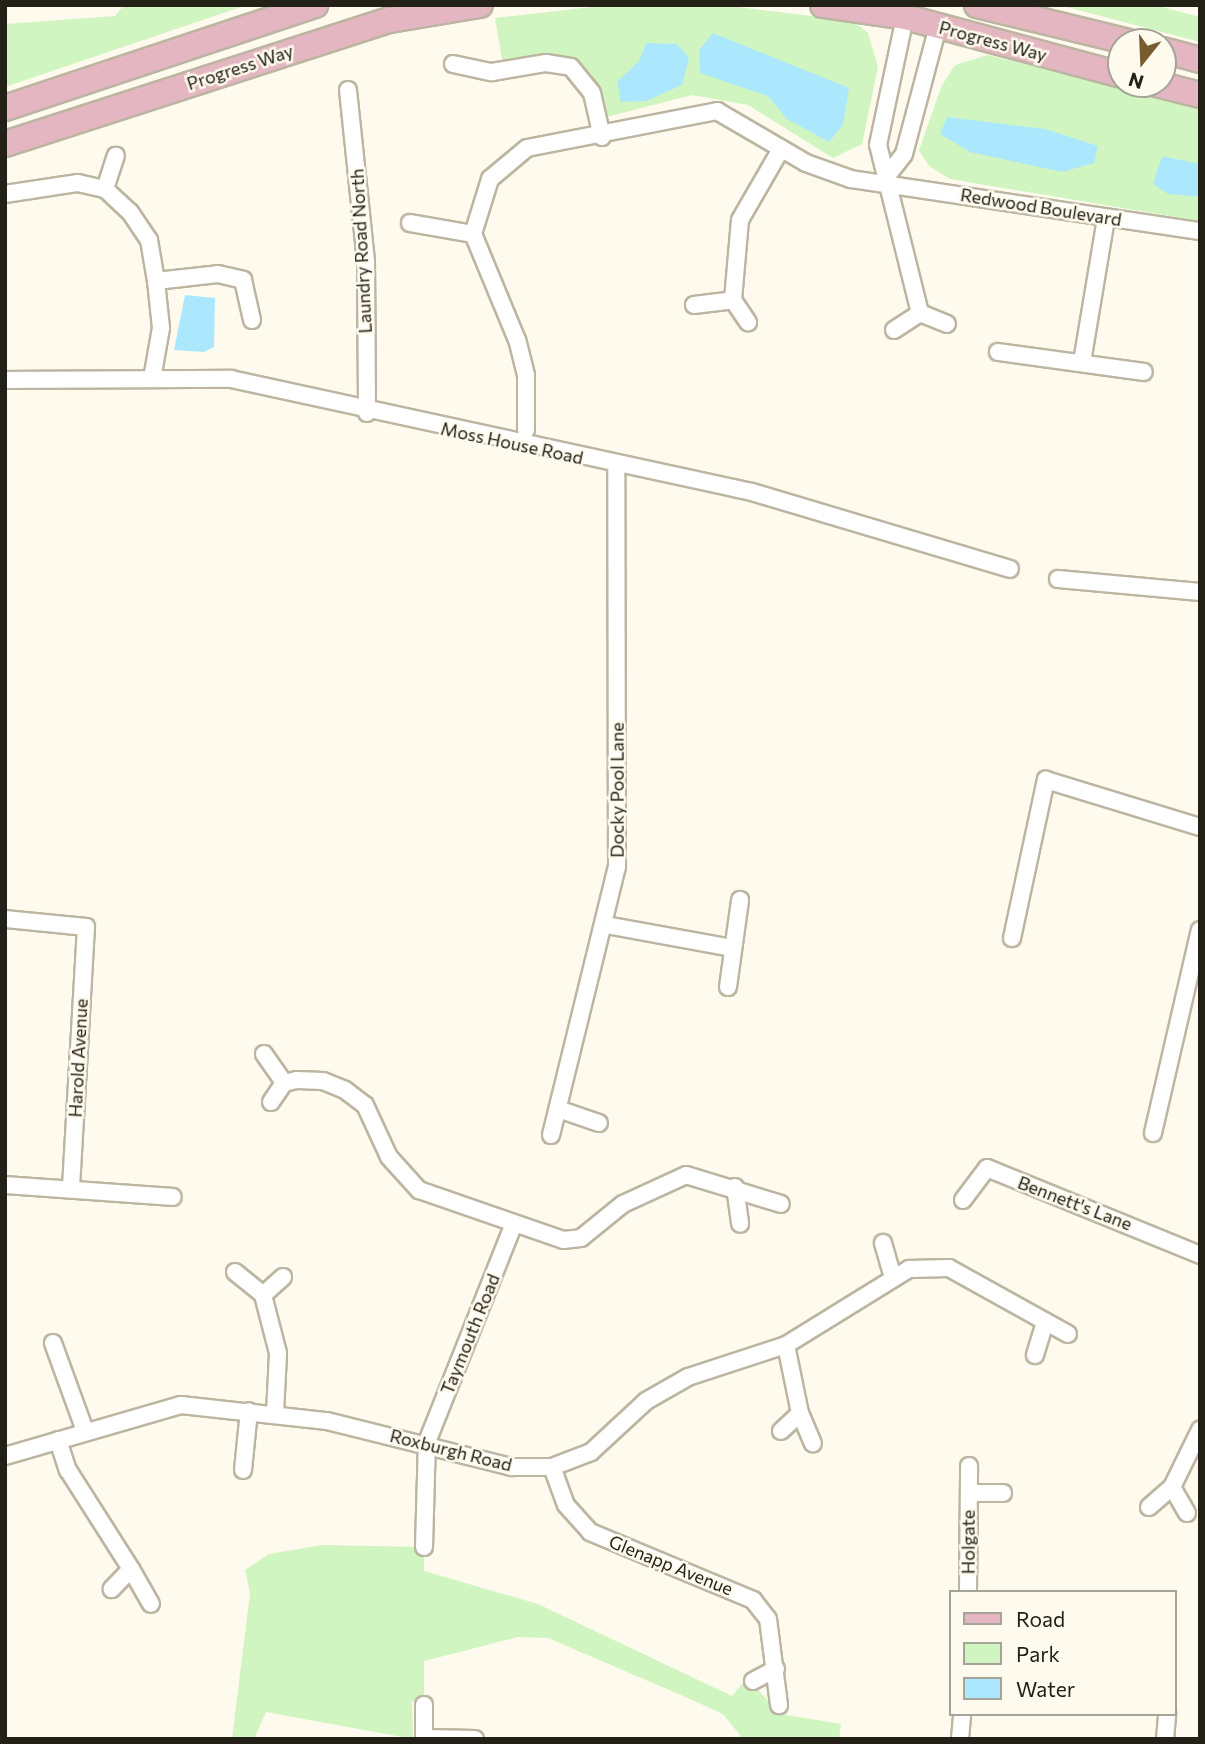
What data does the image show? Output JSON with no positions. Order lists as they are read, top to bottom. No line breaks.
{"streets":{"main road":["Progress Way"],"street":["Redwood Boulevard","Laundry Road North","Moss House Road","Docky Pool Lane","Harold Avenue","Bennett's Lane","Taymouth Road","Roxburgh Road","Holgate","Glenapp Avenue"]},"crossings":[["Laundry Road North","Moss House Road"],["Moss House Road","Docky Pool Lane"],["Taymouth Road","Roxburgh Road"],["Roxburgh Road","Glenapp Avenue"]],"legend":["Road","Park","Water"],"north":"bottom"}
